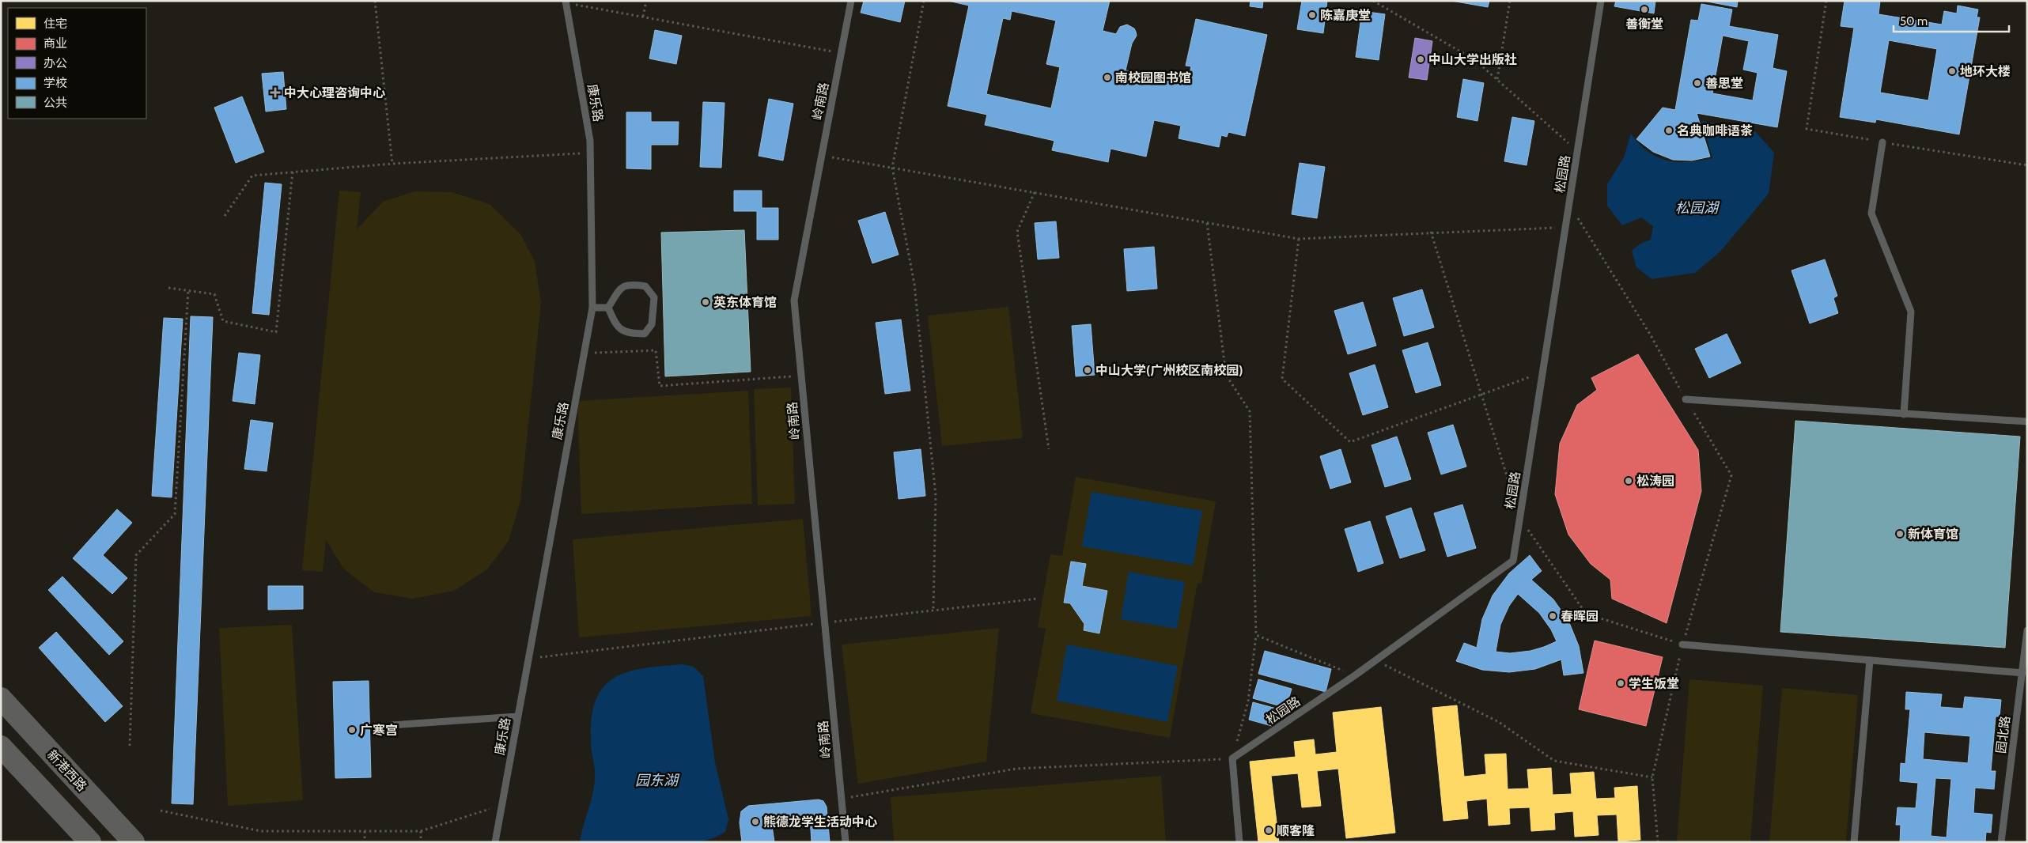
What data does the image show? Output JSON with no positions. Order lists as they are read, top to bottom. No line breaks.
{"streets":{"main road":["新港西路"],"lane":["岭南路","康乐路","松园路","园北路"]},"water":["松园湖","园东湖"],"places":{"other":["善衡堂","陈嘉庚堂","中山大学出版社","地环大楼","南校园图书馆","善思堂","名典咖啡语茶","英东体育馆","中山大学(广州校区南校园)","松涛园","新体育馆","春晖园","学生饭堂","广寒宫","熊德龙学生活动中心","顺客隆"],"health":["中大心理咨询中心"]},"legend":["住宅","商业","办公","学校","公共"],"scale_bar":"50 m"}
